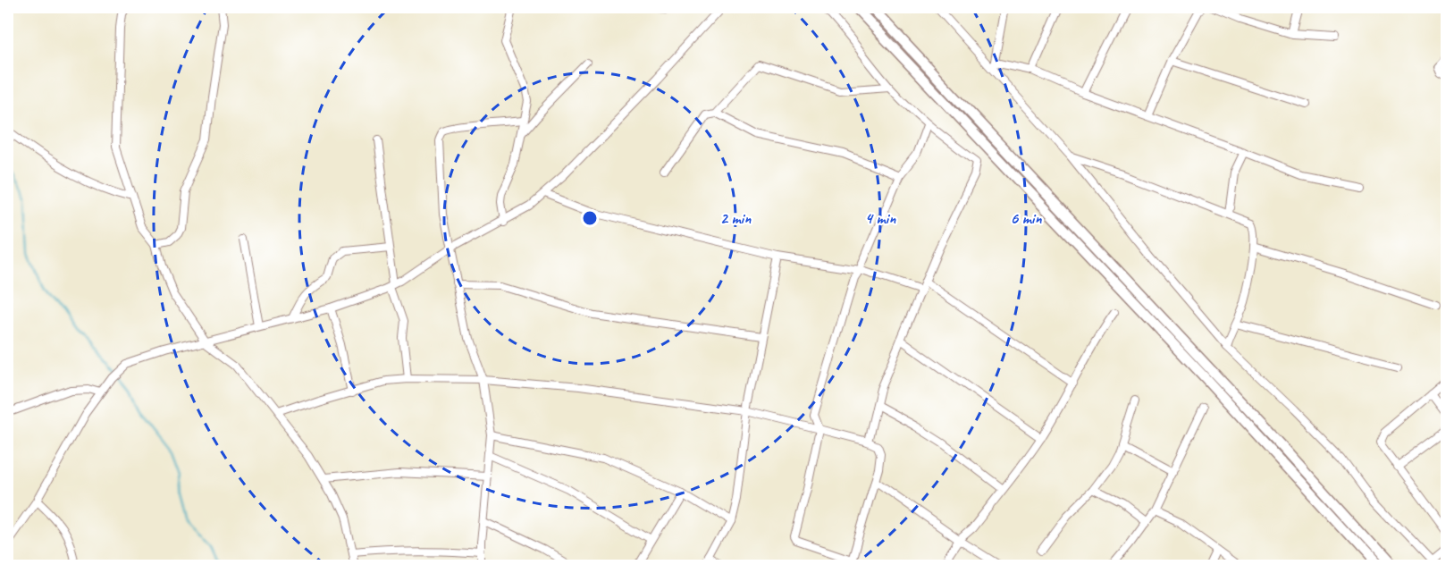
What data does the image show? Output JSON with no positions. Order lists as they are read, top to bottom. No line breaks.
{"rings":["2 min","4 min","6 min"]}
